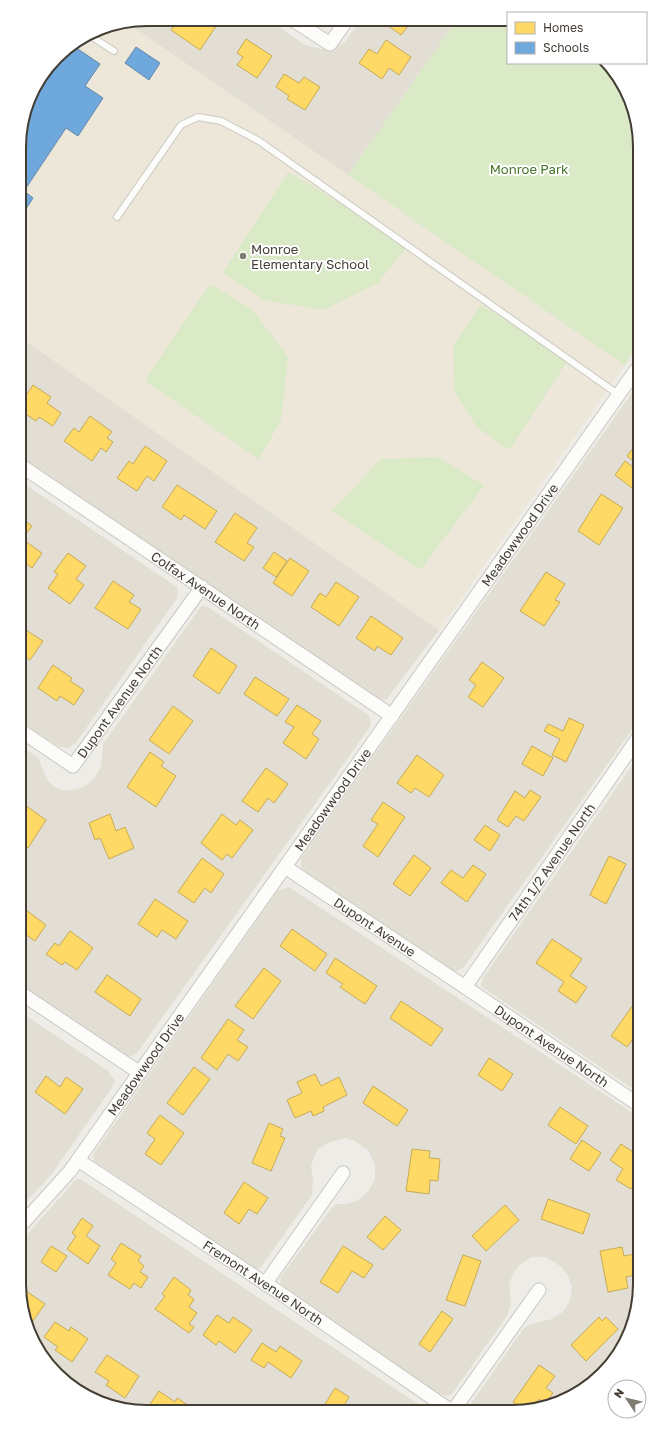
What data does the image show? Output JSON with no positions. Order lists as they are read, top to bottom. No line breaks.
{"streets":{"street":["Meadowwood Drive","Colfax Avenue North","Dupont Avenue North","74th 1/2 Avenue North","Dupont Avenue","Fremont Avenue North"]},"crossings":[["Meadowwood Drive","Colfax Avenue North"],["Meadowwood Drive","Dupont Avenue"],["Meadowwood Drive","Fremont Avenue North"],["Colfax Avenue North","Dupont Avenue North"],["Dupont Avenue North","74th 1/2 Avenue North"],["Dupont Avenue North","Dupont Avenue"],["74th 1/2 Avenue North","Dupont Avenue"]],"parks":["Monroe Park"],"places":["Monroe Elementary School"],"legend":["Homes","Schools"],"north":"top left"}
